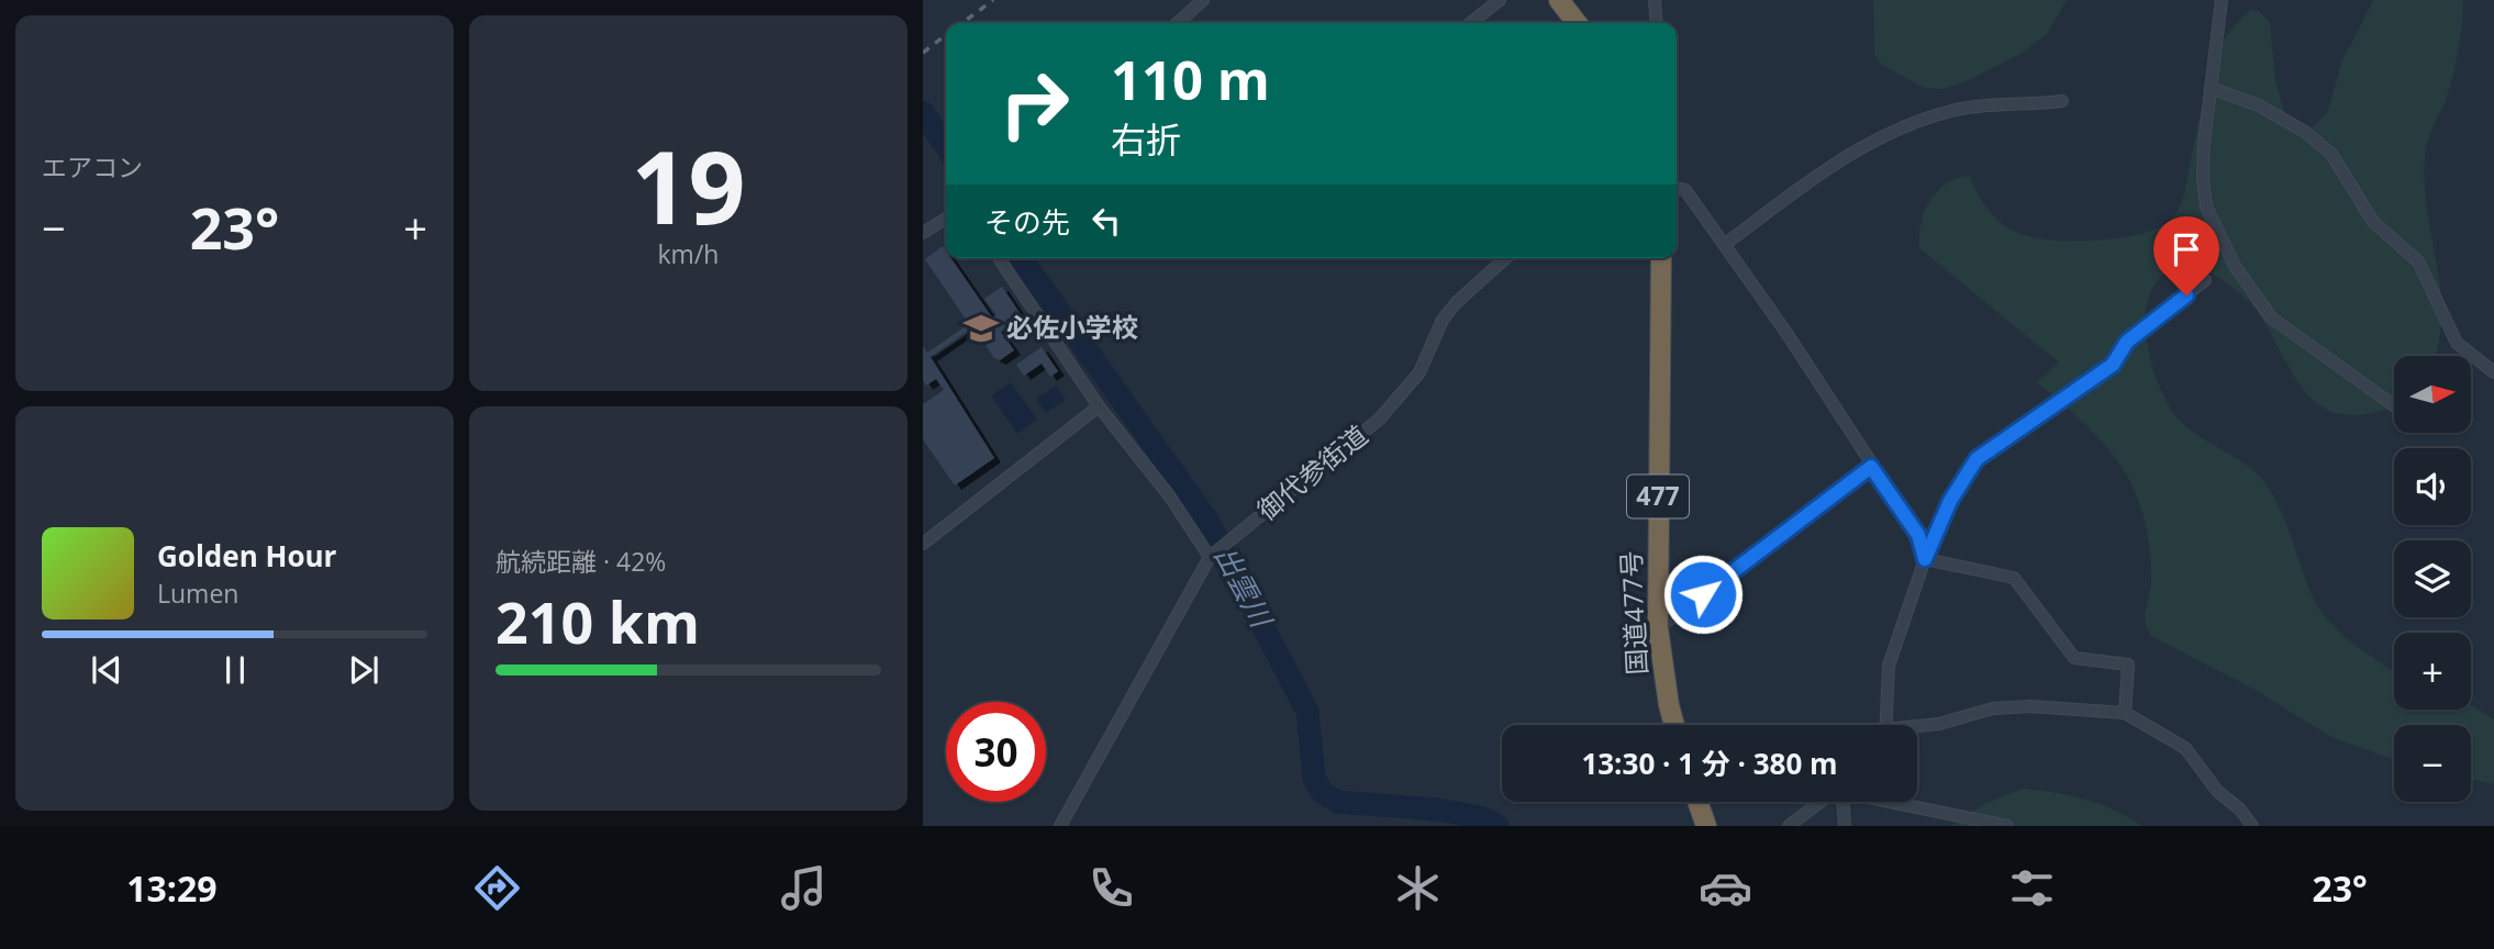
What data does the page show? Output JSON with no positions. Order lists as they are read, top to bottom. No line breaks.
{"streets":{"highway":["477","国道477号"],"street":["御代参街道"]},"water":["出雲川"],"places":{"school or university":["必佐小学校"]},"north":"right","page":{"tile":["エアコン",["19","km/h"],["航続距離 · 42%","210 km"]],"turn":["110 m","右折"],"then":"その先","heat":["−","23°","+"],"map_buttons":["+","−"],"song":["Golden Hour","Lumen"],"limit":"30","trip":"13:30 · 1 分 · 380 m","tabs":["13:29","23°"]}}
